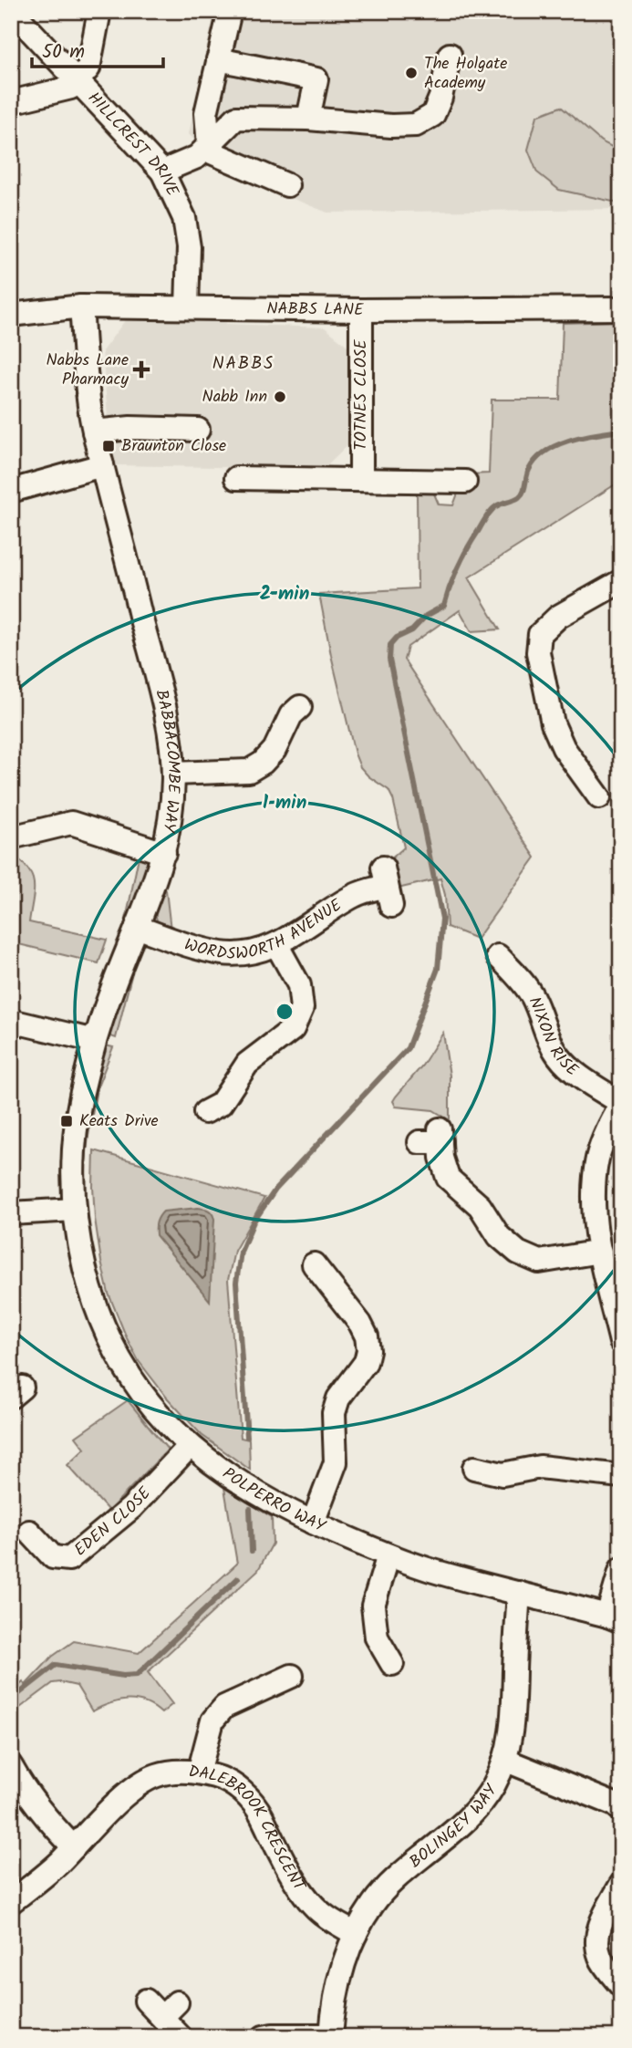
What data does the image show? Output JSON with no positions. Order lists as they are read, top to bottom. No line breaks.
{"streets":{"street":["HILLCREST DRIVE","NABBS LANE","TOTNES CLOSE","BABBACOMBE WAY","WORDSWORTH AVENUE","NIXON RISE","POLPERRO WAY","EDEN CLOSE","BOLINGEY WAY","DALEBROOK CRESCENT"]},"crossings":[["HILLCREST DRIVE","NABBS LANE"],["NABBS LANE","TOTNES CLOSE"],["NABBS LANE","BABBACOMBE WAY"],["BABBACOMBE WAY","WORDSWORTH AVENUE"],["BABBACOMBE WAY","POLPERRO WAY"],["POLPERRO WAY","EDEN CLOSE"],["POLPERRO WAY","BOLINGEY WAY"],["BOLINGEY WAY","DALEBROOK CRESCENT"]],"districts":["NABBS"],"places":{"other":["The Holgate Academy","Nabb Inn"],"health":["Nabbs Lane Pharmacy"],"transit":["Braunton Close","Keats Drive"]},"scale_bar":"50 m","rings":["2 min","1 min"]}
